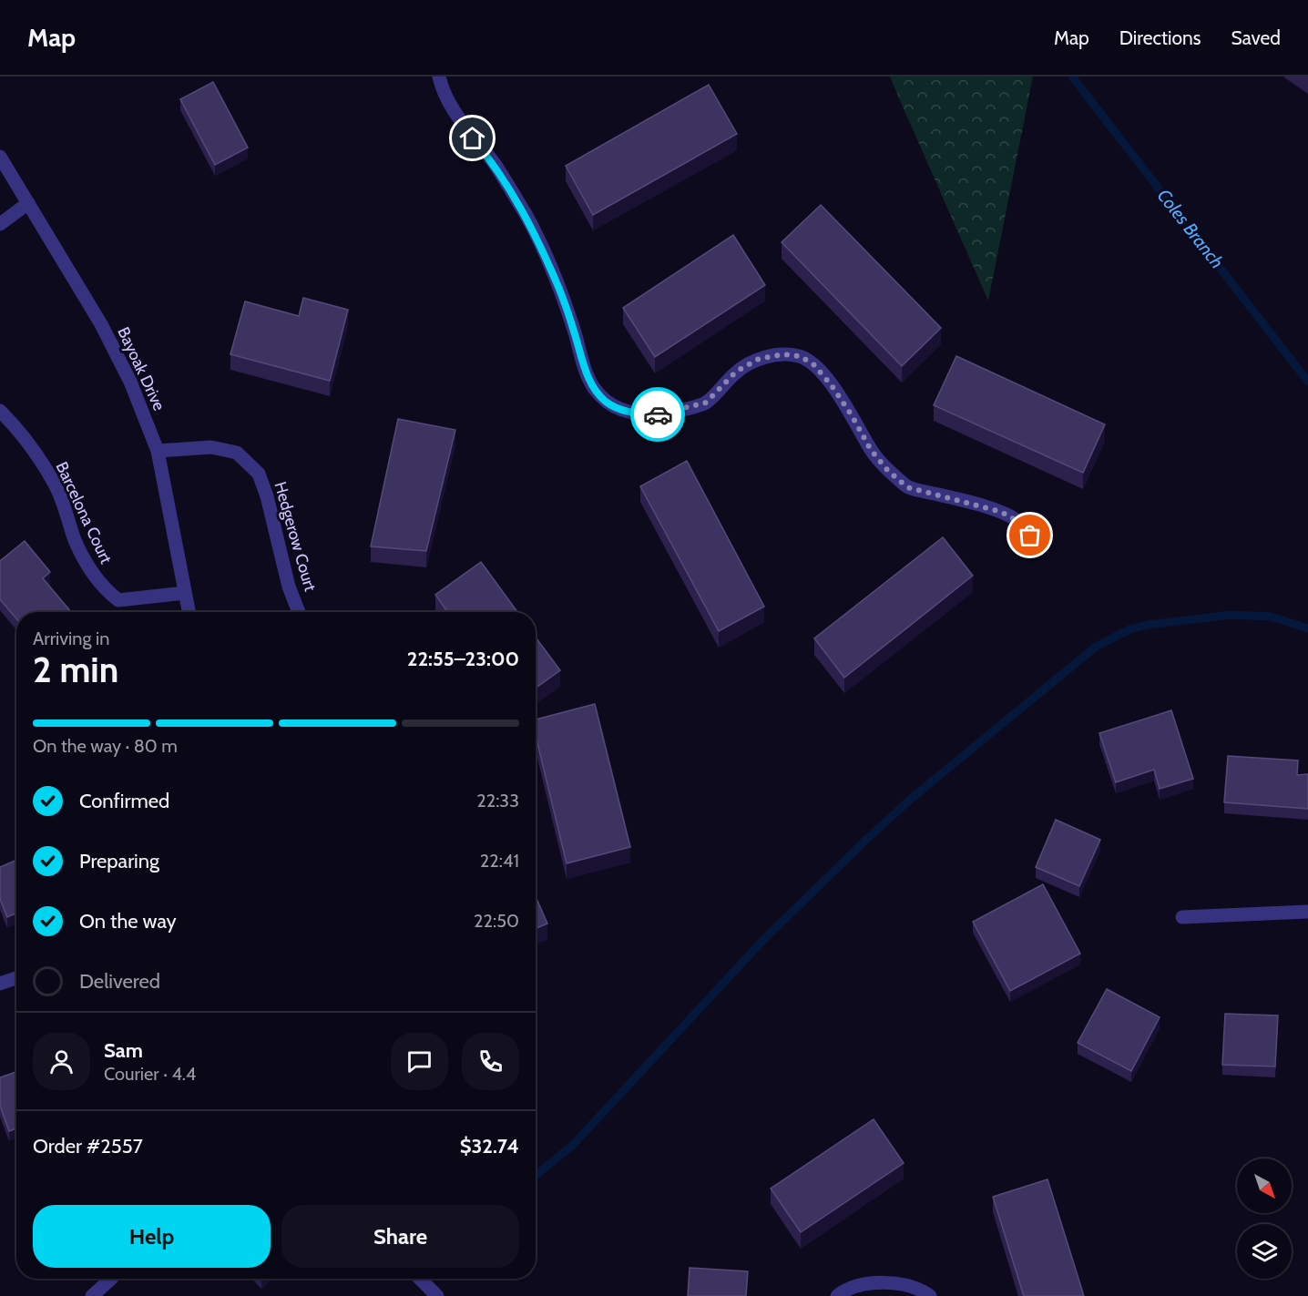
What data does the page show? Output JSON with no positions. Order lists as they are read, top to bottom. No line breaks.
{"streets":{"street":["Bayoak Drive","Barcelona Court","Hedgerow Court"]},"crossings":[["Bayoak Drive","Barcelona Court"],["Bayoak Drive","Hedgerow Court"]],"water":["Coles Branch"],"north":"bottom right","page":{"header":"Map","nav":["Map","Directions","Saved"],"heading":["2 min","Arriving in","22:55–23:00"],"panel":["Sam","Courier · 4.4","Order #2557","$32.74"],"bar":"On the way · 80 m","list":[["Confirmed","22:33"],["Preparing","22:41"],["On the way","22:50"],"Delivered"],"buttons":["Help","Share"]}}
